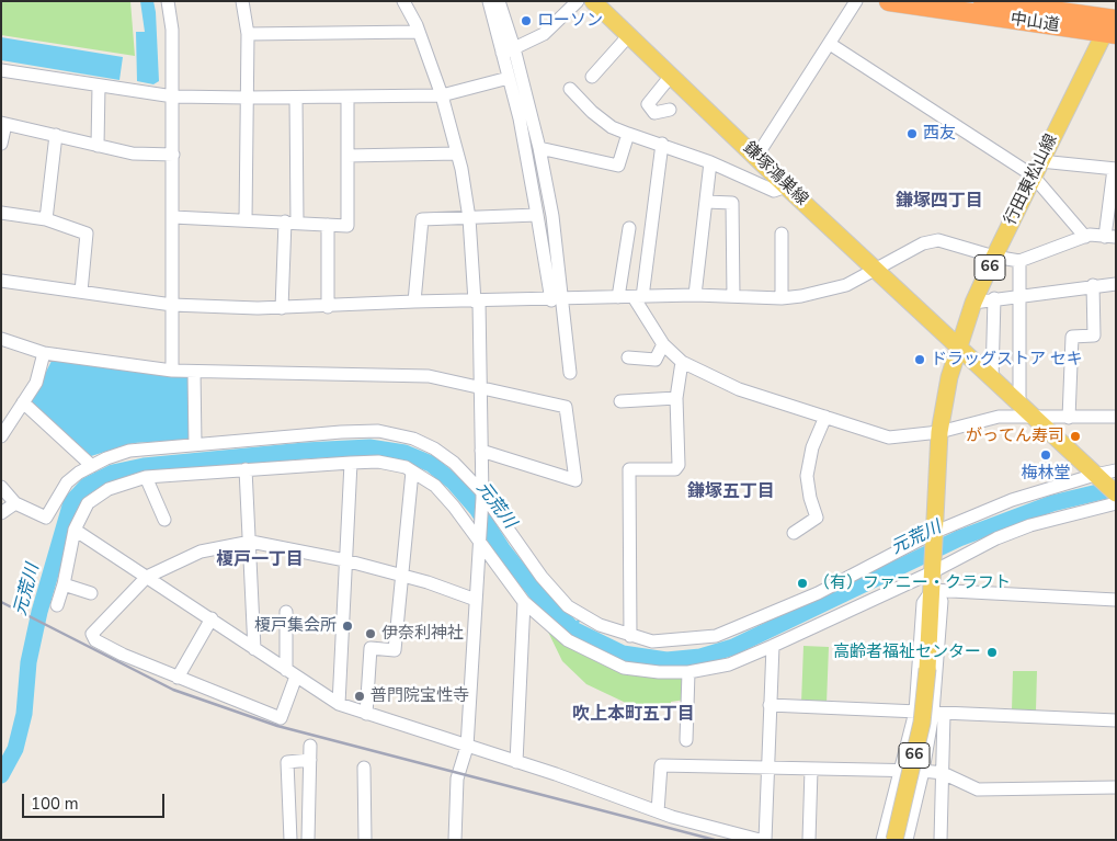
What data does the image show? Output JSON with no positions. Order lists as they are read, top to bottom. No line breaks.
{"streets":{"highway":["中山道"],"main road":["鎌塚鴻巣線","行田東松山線","66"]},"crossings":[["中山道","行田東松山線"],["鎌塚鴻巣線","行田東松山線"],["行田東松山線","66"]],"districts":["鎌塚四丁目","鎌塚五丁目","榎戸一丁目","吹上本町五丁目"],"water":["元荒川"],"places":["ローソン","西友","ドラッグストア セキ","がってん寿司","梅林堂","（有）ファニー・クラフト","榎戸集会所","伊奈利神社","高齢者福祉センター","普門院宝性寺"],"scale_bar":"100 m"}
